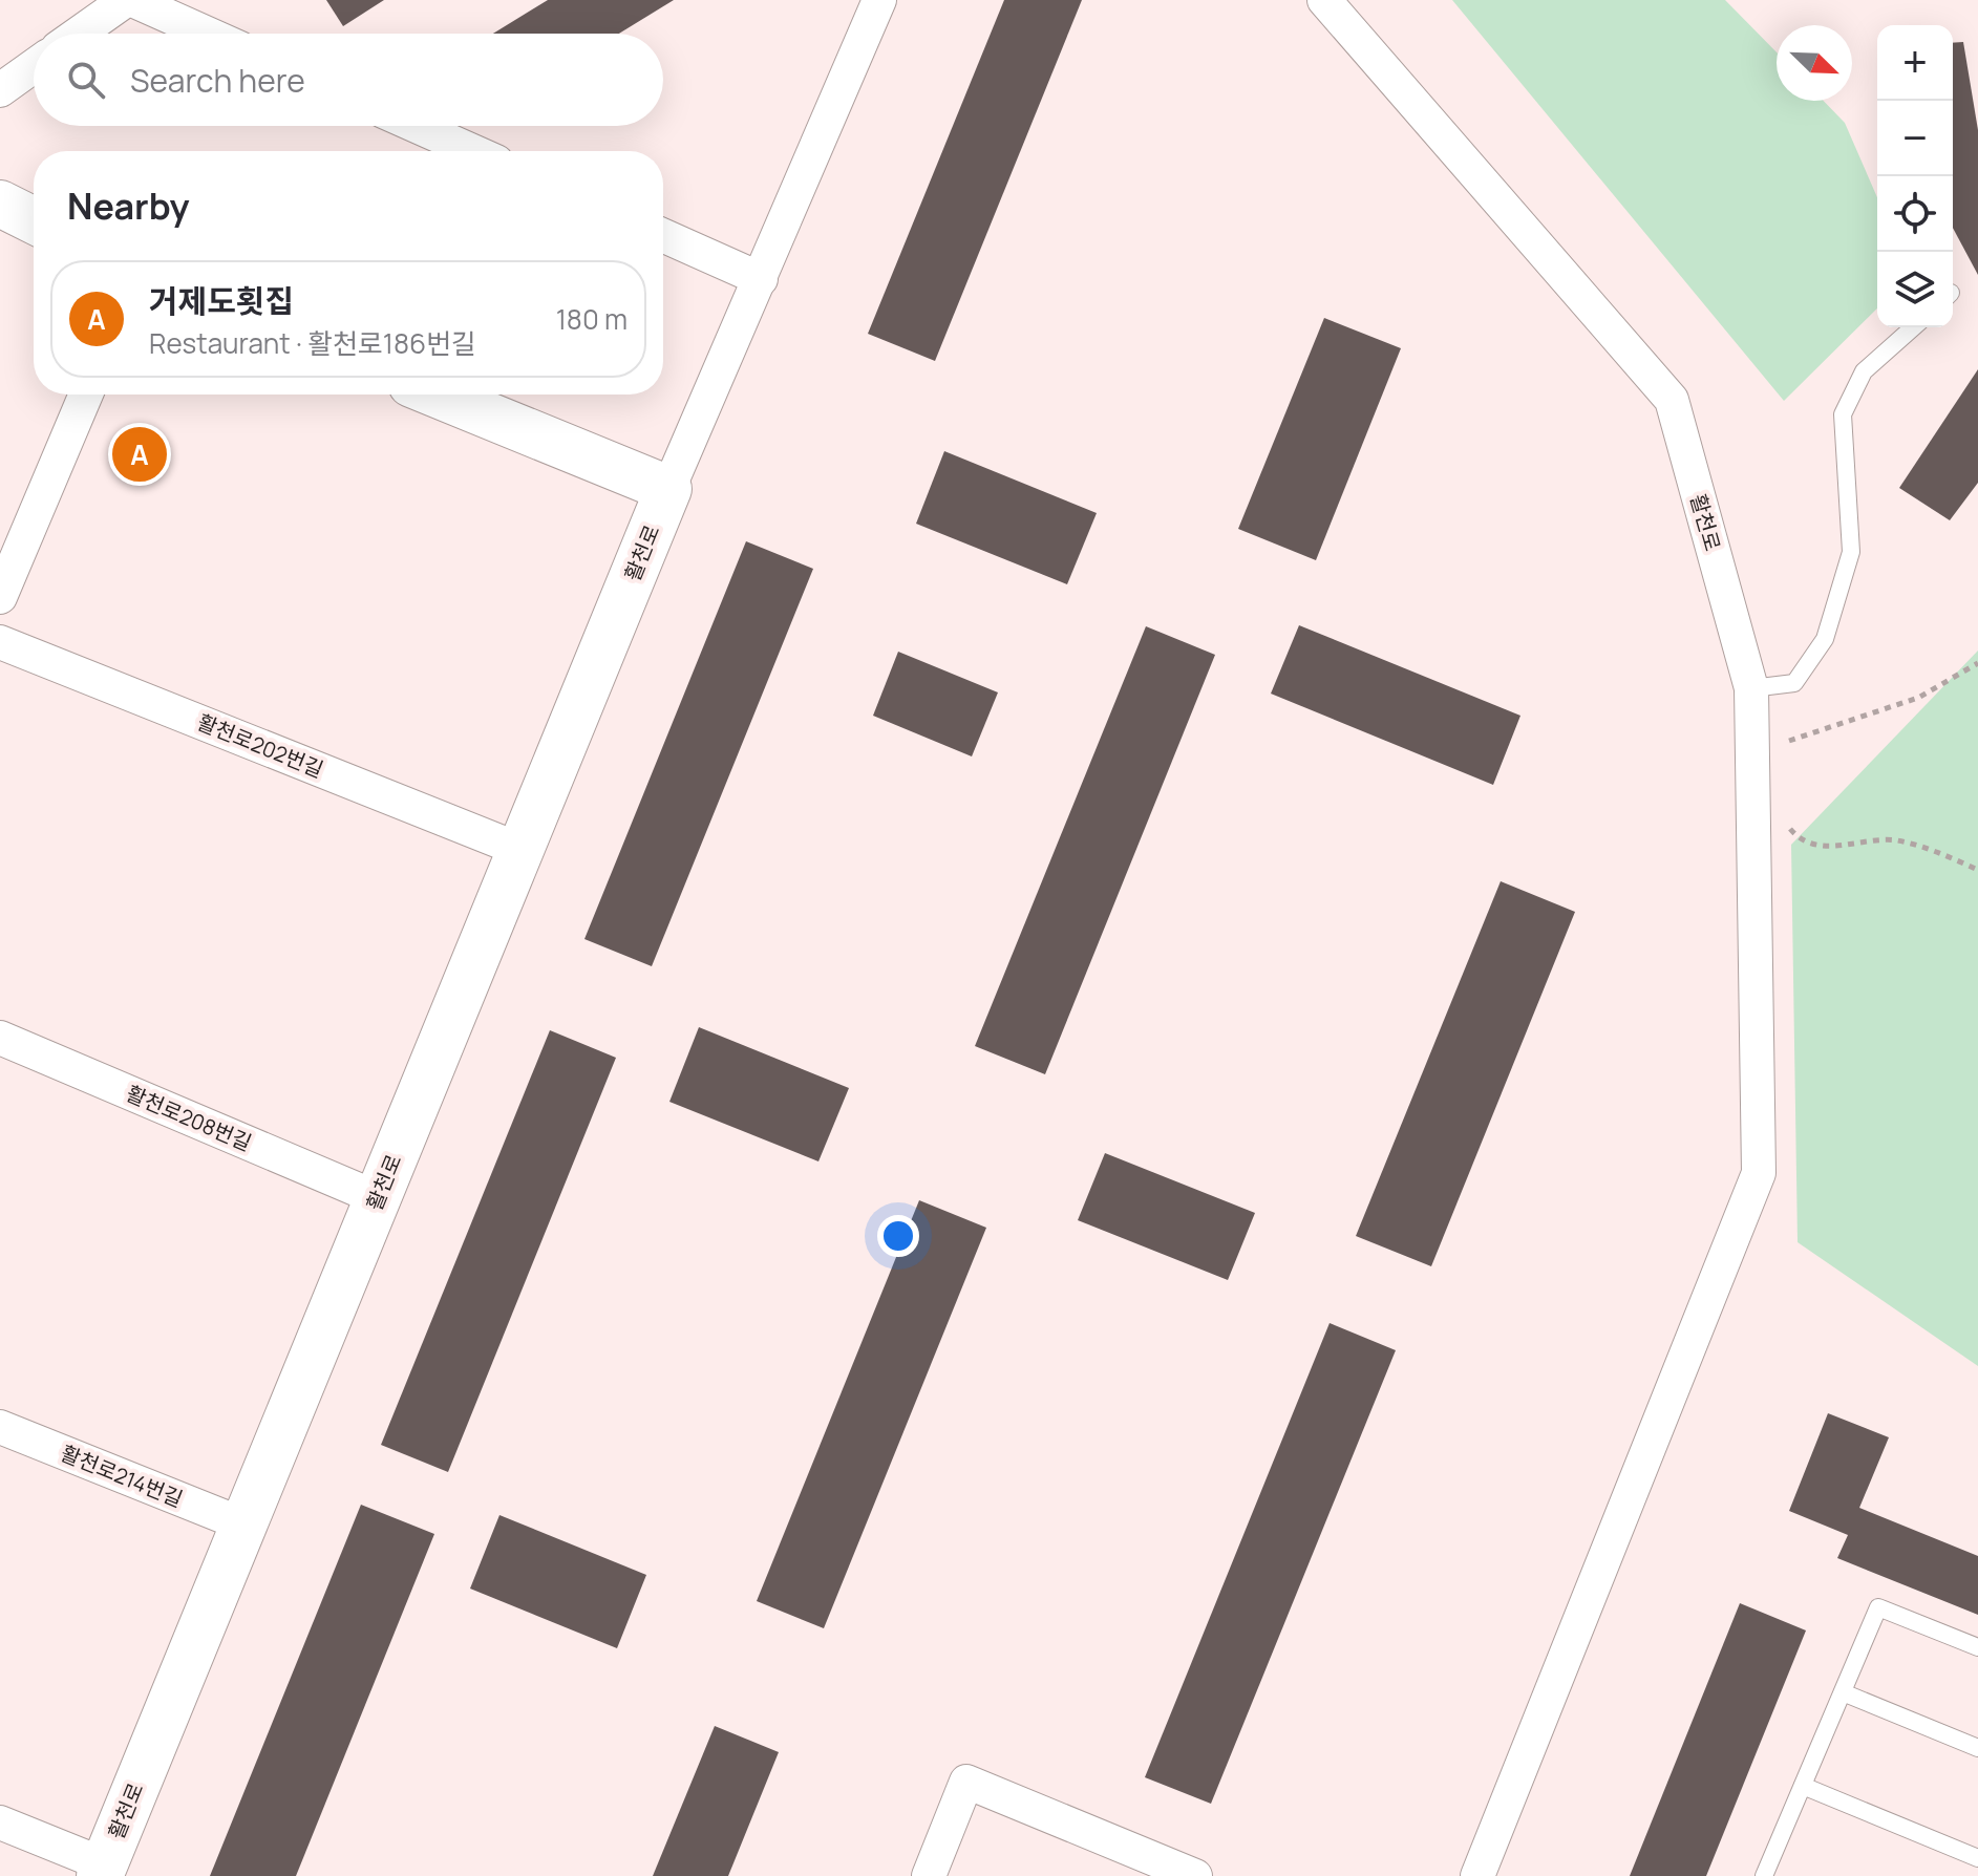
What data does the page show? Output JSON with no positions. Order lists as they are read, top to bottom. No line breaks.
{"streets":{"street":["활천로","활천로202번길","활천로208번길","활천로214번길"]},"crossings":[["활천로","활천로202번길"],["활천로","활천로208번길"],["활천로","활천로214번길"]],"north":"bottom right","page":{"map_buttons":["+","−"],"search":"Search here","heading":"Nearby","list":[{"mark":"A","name":"거제도횟집","note":"Restaurant · 활천로186번길","value":"180 m"}],"pins":"A"}}
